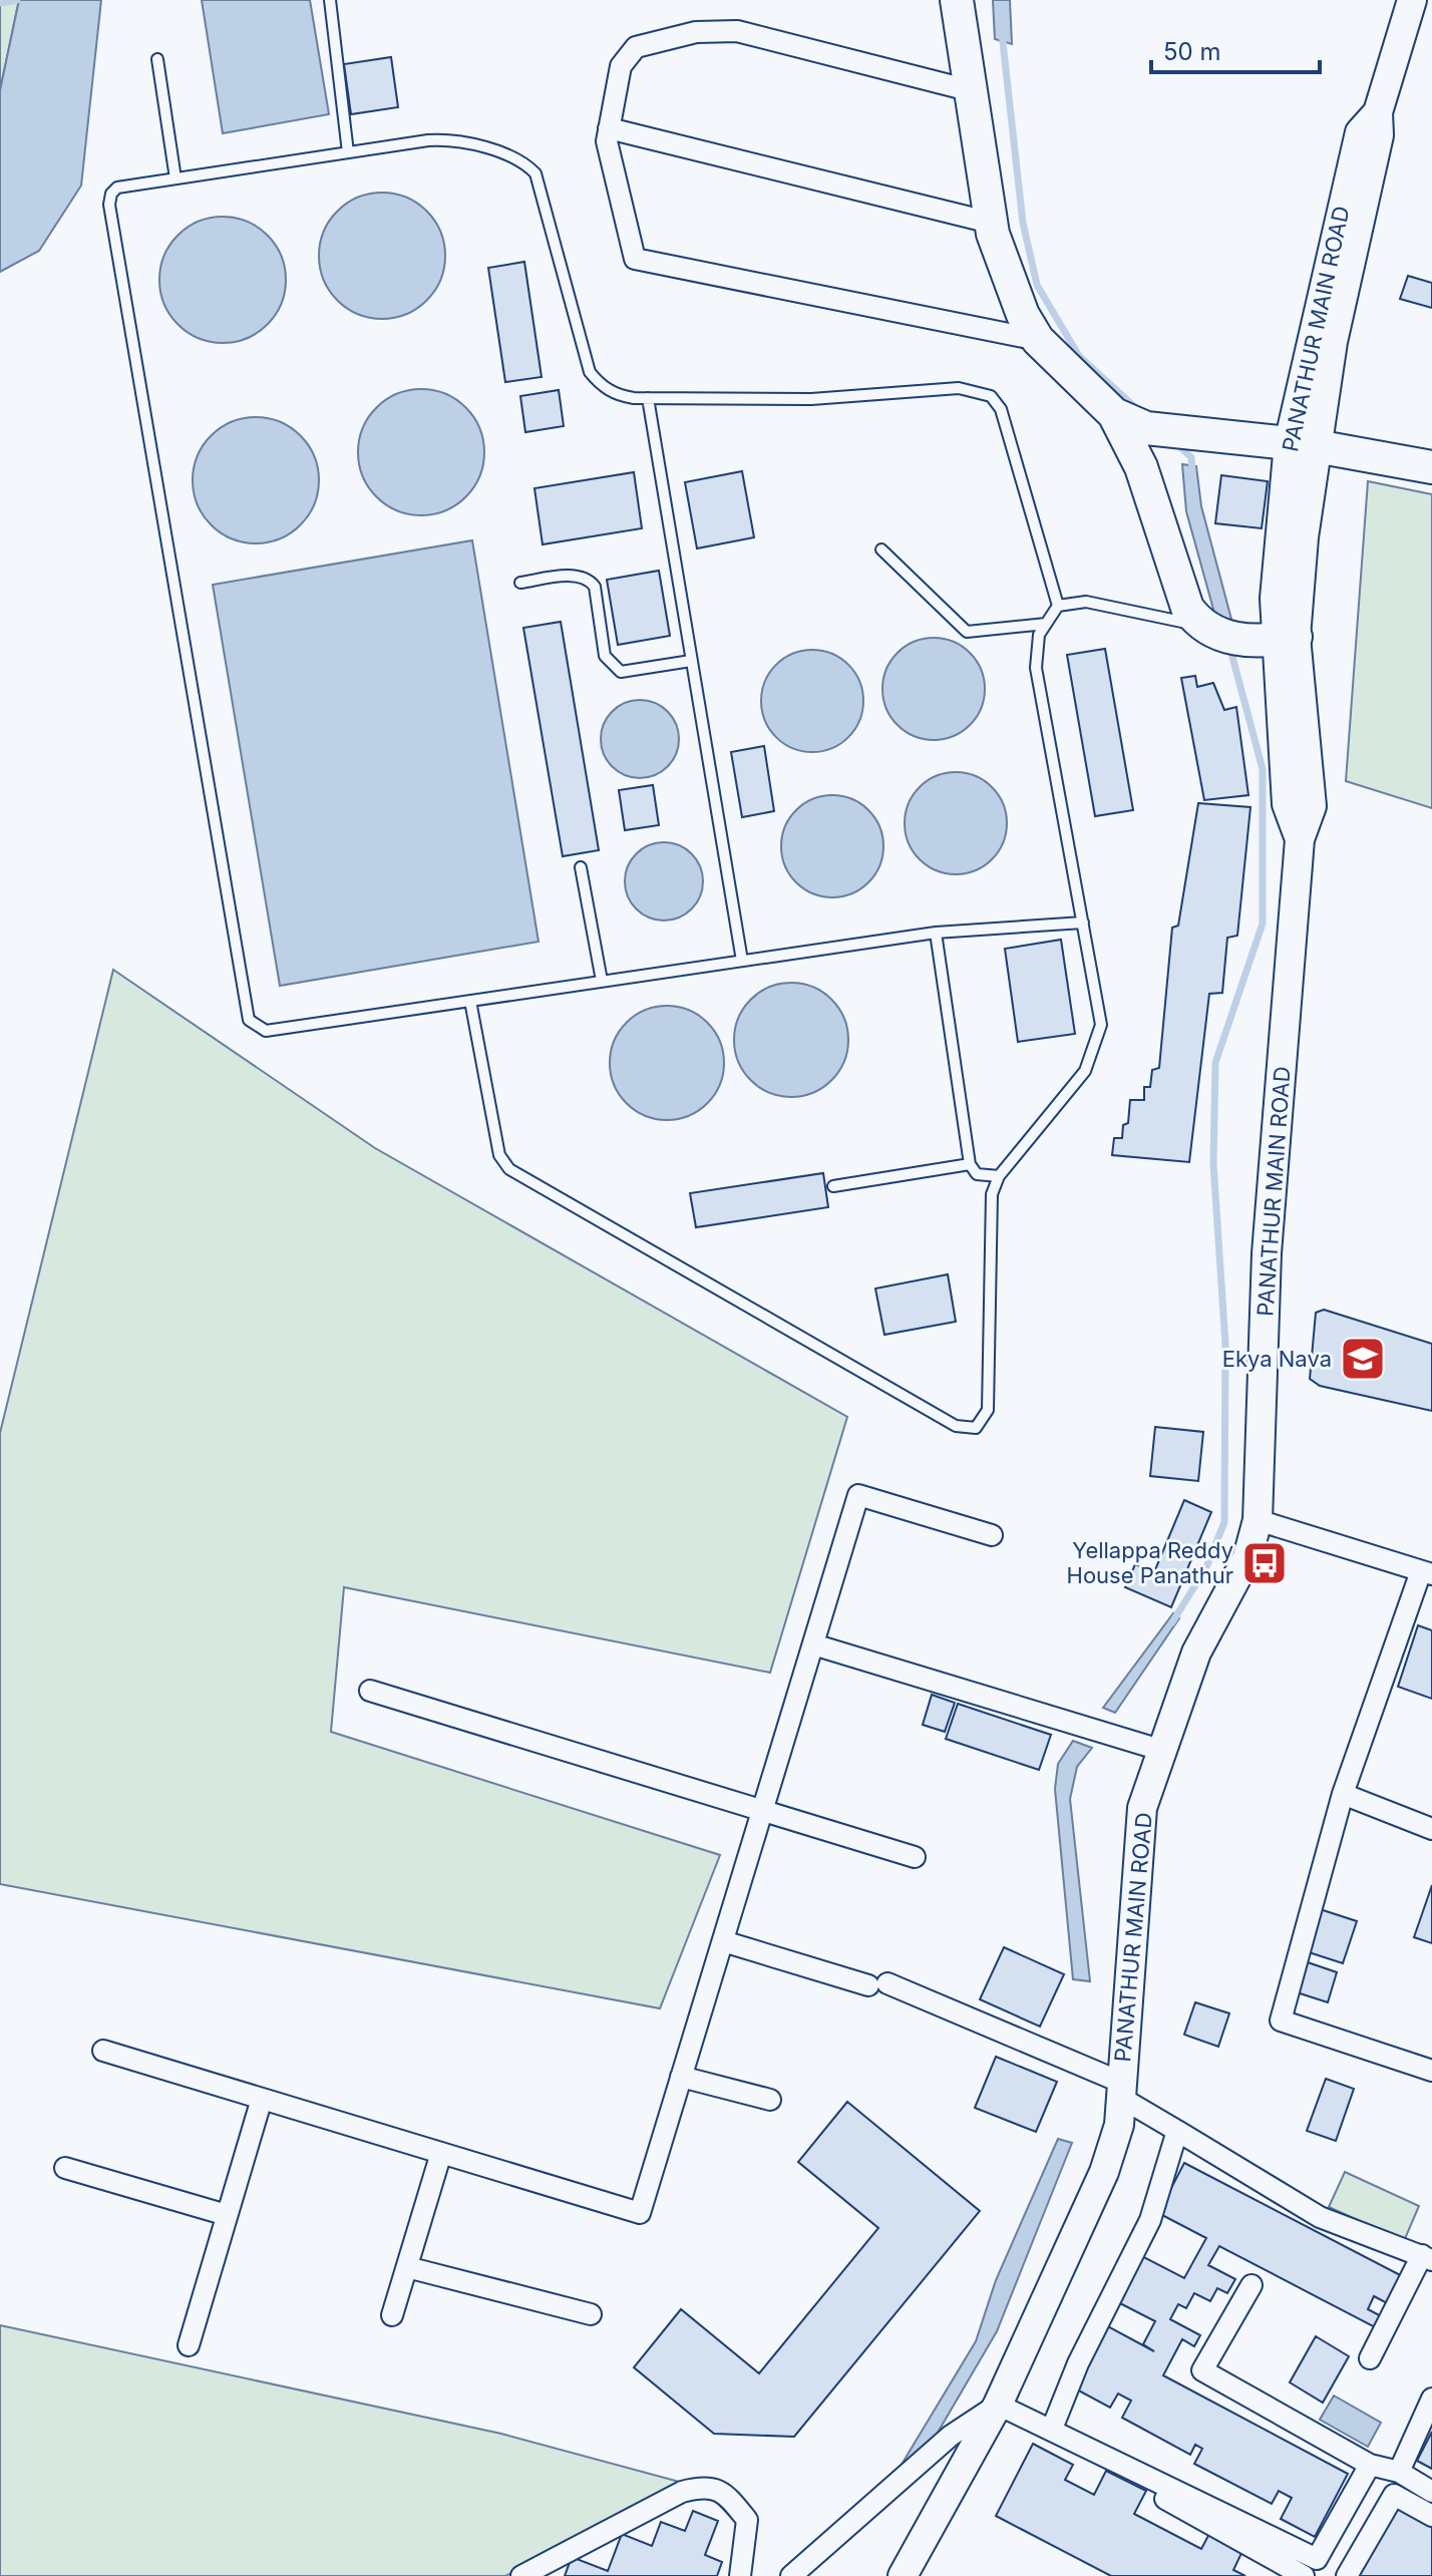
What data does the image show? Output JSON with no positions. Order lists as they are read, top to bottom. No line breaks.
{"streets":{"street":["PANATHUR MAIN ROAD"]},"places":{"school or university":["Ekya Nava"],"bus stop":["Yellappa Reddy House Panathur"]},"scale_bar":"50 m"}
